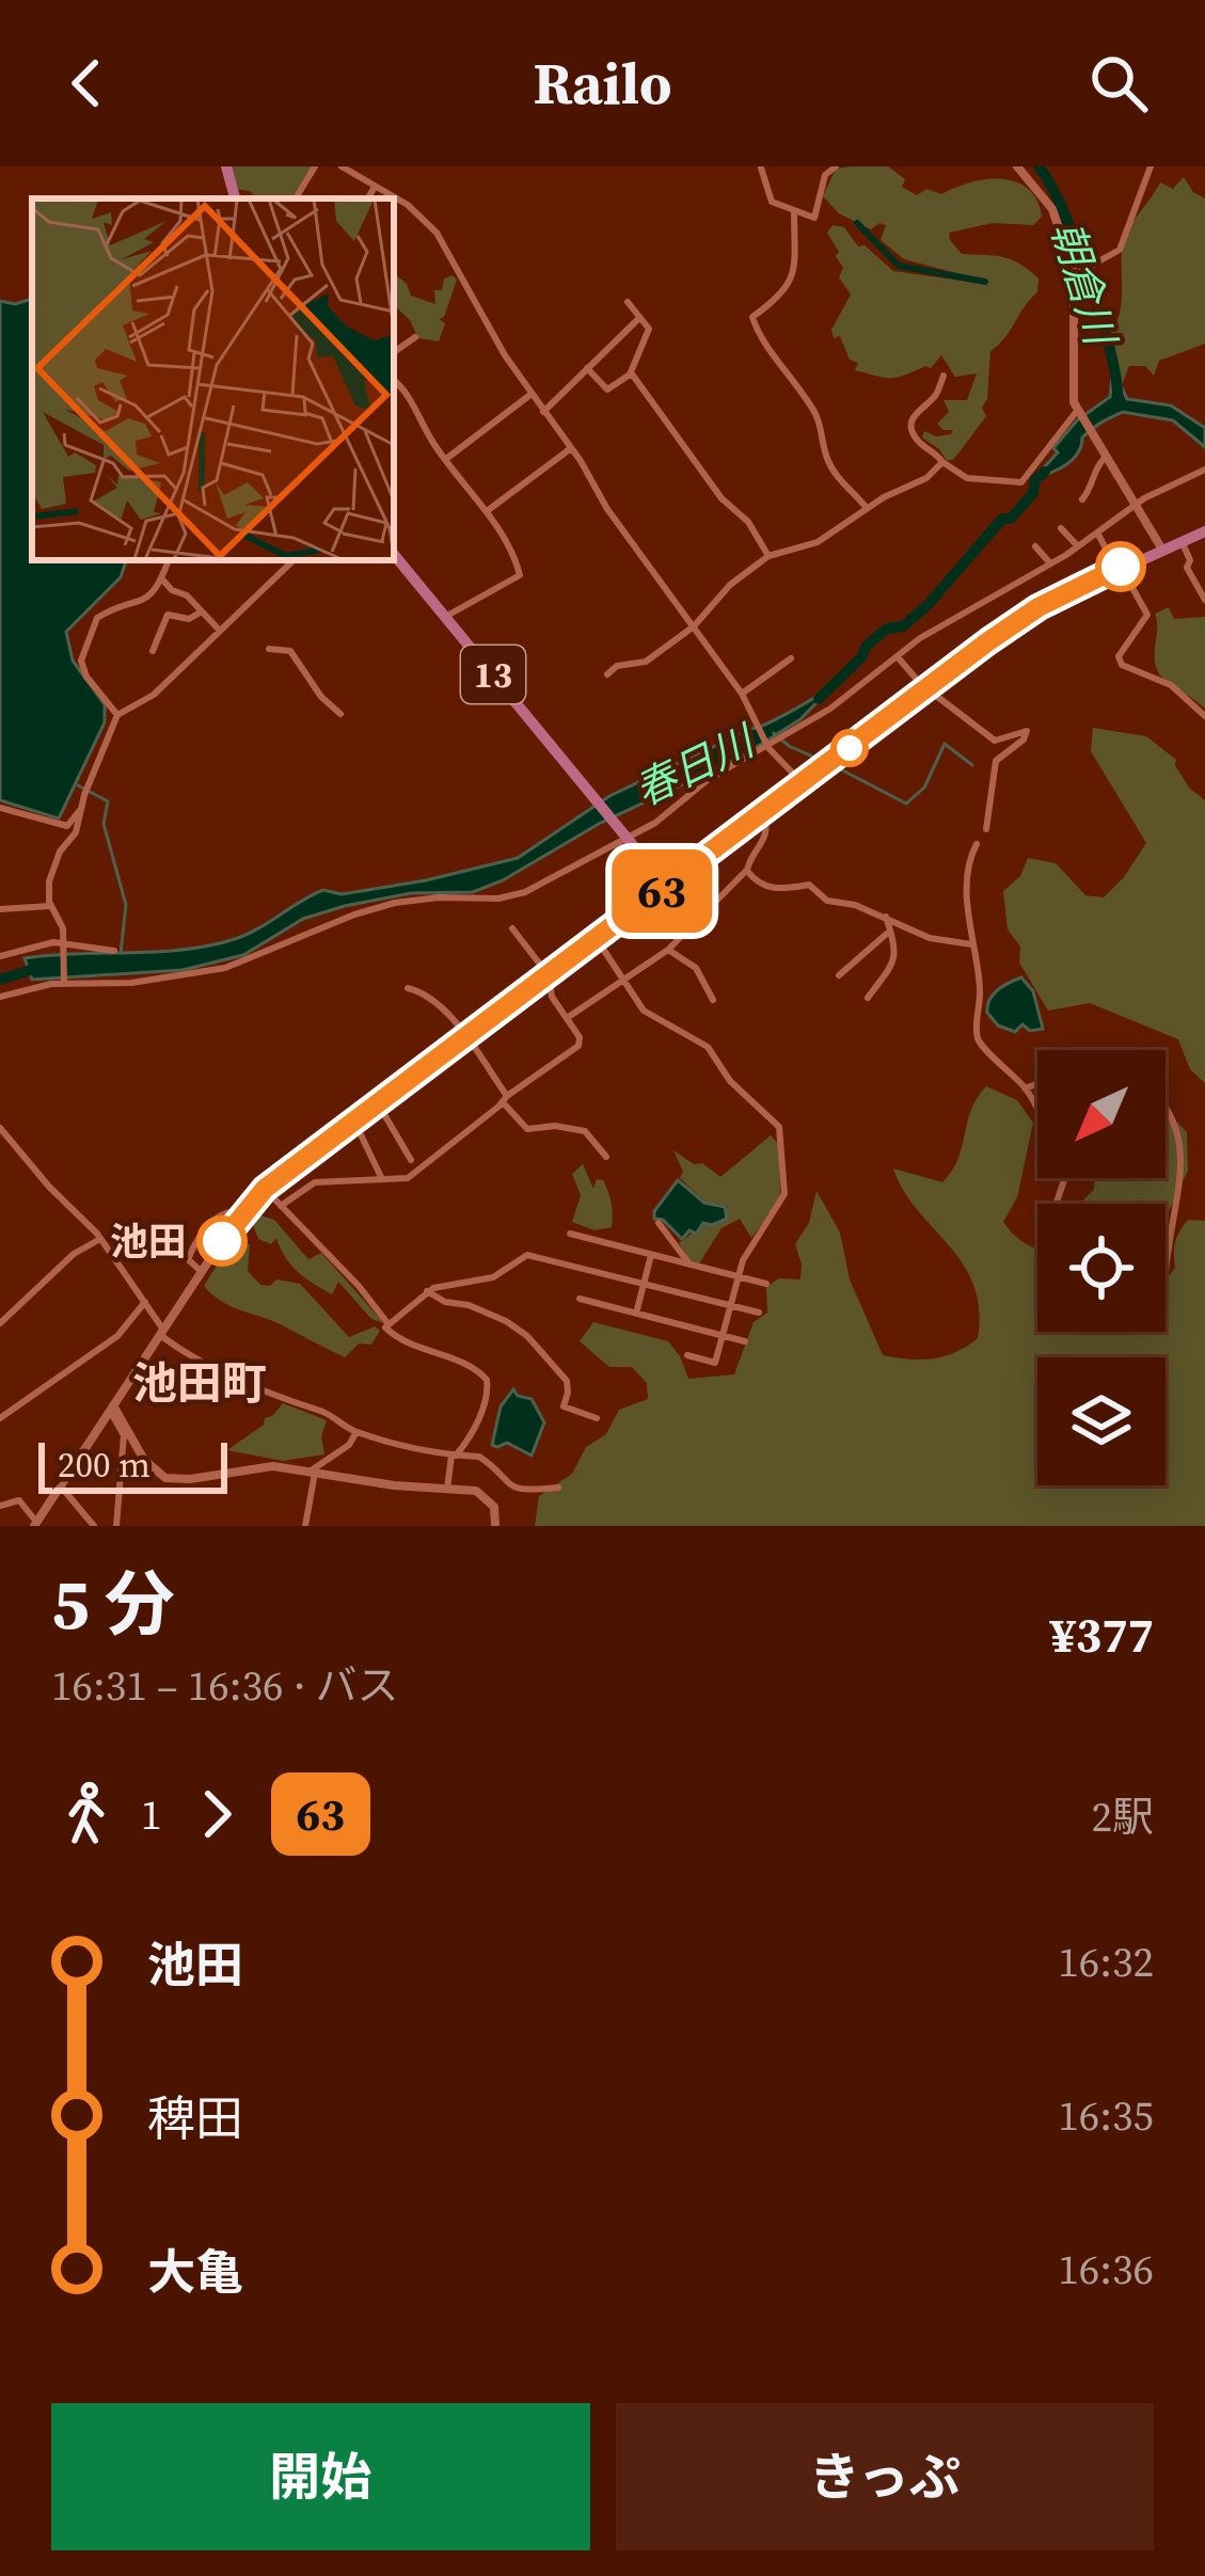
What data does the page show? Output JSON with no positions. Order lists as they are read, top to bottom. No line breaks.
{"streets":{"main road":["13"]},"districts":["池田町"],"water":["朝倉川","春日川"],"places":["池田"],"lines":["bus line 63"],"scale_bar":"200 m","north":"bottom left","page":{"header":"Railo","on_map":"63","scale":"200 m","heading":["5 分","16:31 – 16:36 · バス","¥377"],"legs":["1","63","2駅"],"list":[{"name":"池田","value":"16:32"},{"name":"稗田","value":"16:35"},{"name":"大亀","value":"16:36"}],"buttons":["開始","きっぷ"]}}
